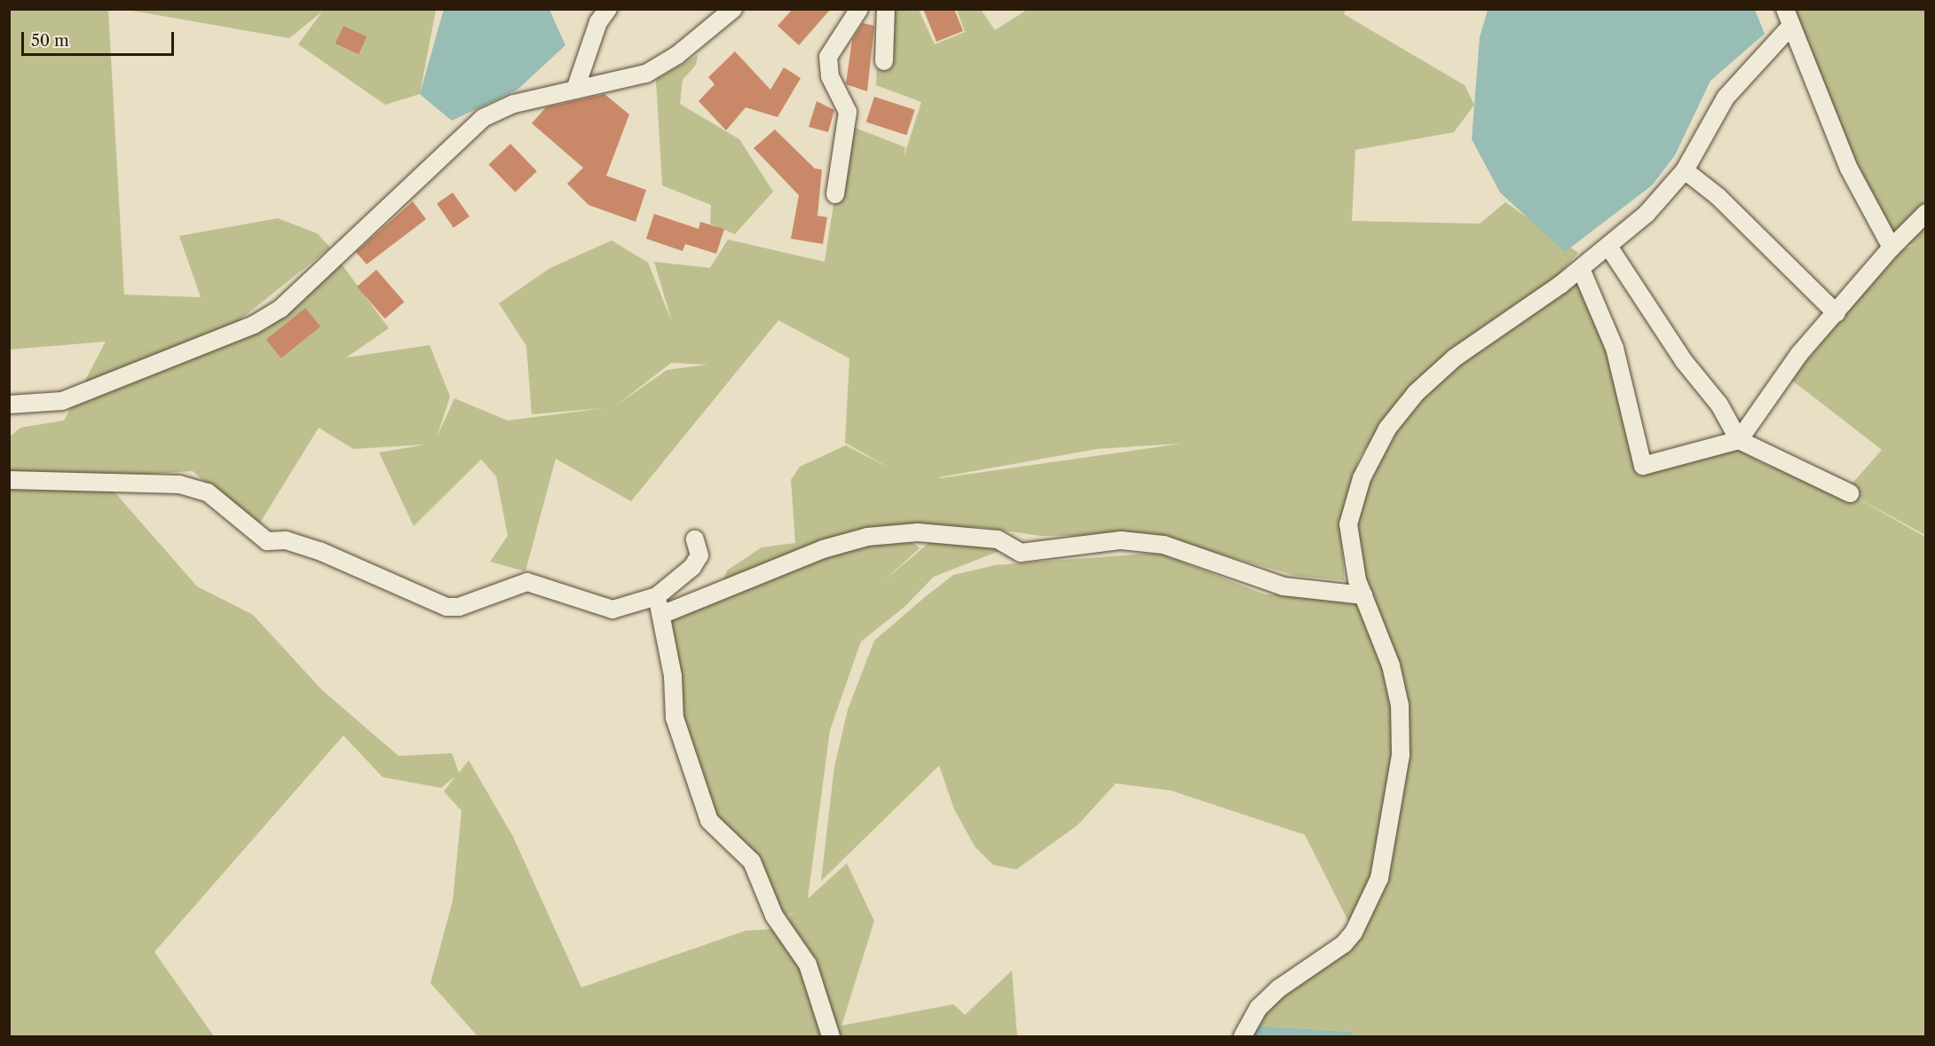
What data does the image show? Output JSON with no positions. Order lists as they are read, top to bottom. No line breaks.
{"scale_bar":"50 m"}
